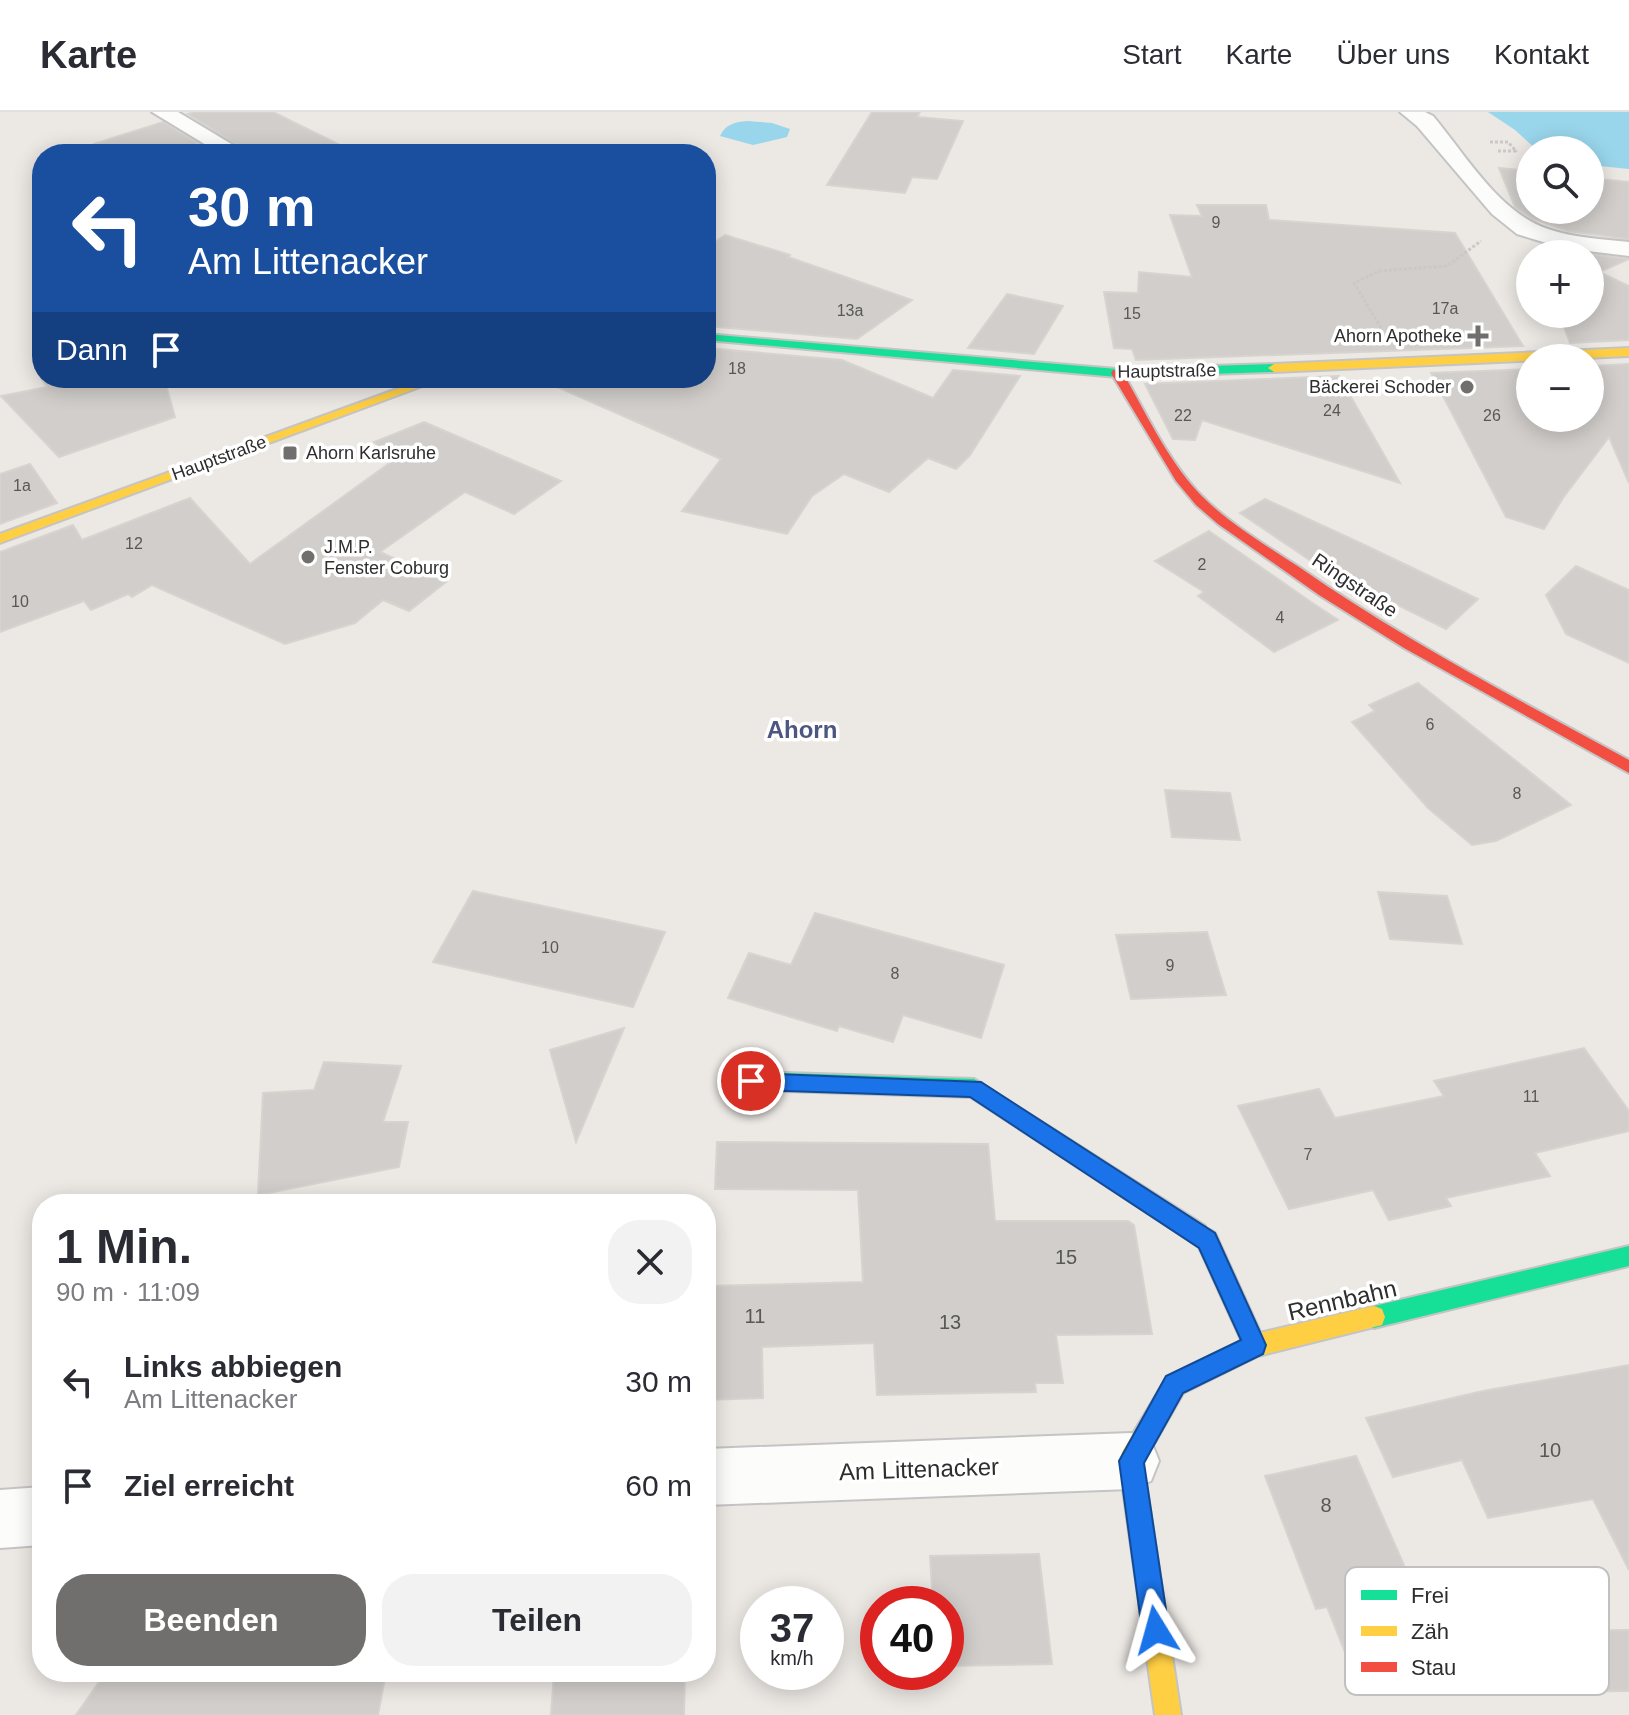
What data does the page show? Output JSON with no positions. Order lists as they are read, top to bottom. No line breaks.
{"streets":{"street":["Hauptstraße","Ringstraße","Rennbahn","Am Littenacker"]},"crossings":[["Hauptstraße","Ringstraße"],["Rennbahn","Am Littenacker"]],"districts":["Ahorn"],"places":{"health":["Ahorn Apotheke"],"other":["Bäckerei Schoder","J.M.P. Fenster Coburg"],"transit":["Ahorn Karlsruhe"]},"house_numbers":["9","17a","13a","15","18","24","22","26","1a","12","2","10","4","6","8","10","9","8","11","7","15","11","13","10","8"],"legend":["Frei","Zäh","Stau"],"page":{"header":"Karte","nav":["Start","Karte","Über uns","Kontakt"],"map_buttons":["+","−"],"turn":["30 m","Am Littenacker"],"then":"Dann","heading":["1 Min.","90 m · 11:09"],"list":[{"name":"Links abbiegen","note":"Am Littenacker","value":"30 m"},{"name":"Ziel erreicht","value":"60 m"}],"buttons":["Beenden","Teilen"],"speed":"37 km/h","limit":"40"}}
